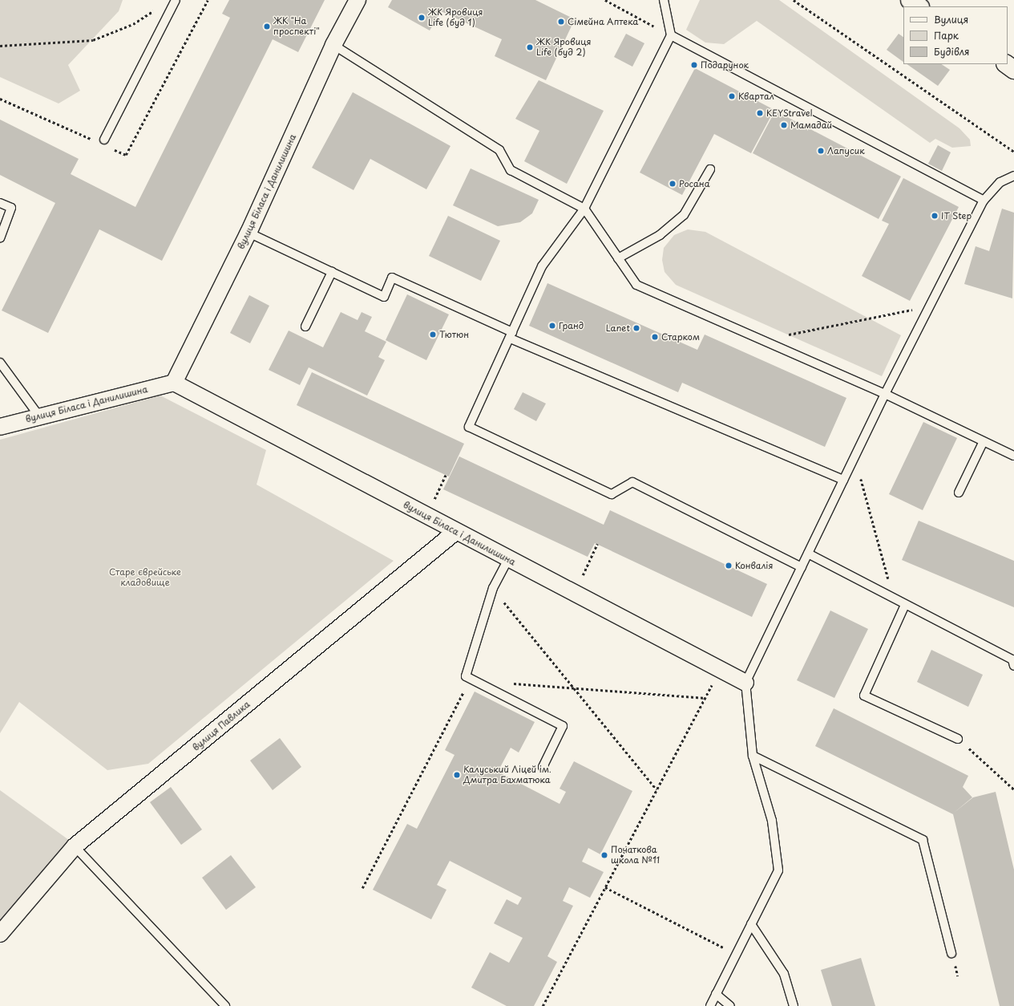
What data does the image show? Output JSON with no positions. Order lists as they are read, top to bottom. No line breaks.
{"streets":{"street":["вулиця Біласа і Данилишина","вулиця Павлика"]},"crossings":[["вулиця Біласа і Данилишина","вулиця Павлика"]],"parks":["Старе єврейське кладовище"],"places":["ЖК Яровиця Life (буд 1)","Сімейна Аптека","ЖК \"На проспекті\"","ЖК Яровиця Life (буд 2)","Подарунок","Квартал","KEYStravel","Мамадай","Лапусик","Росана","IT Step","Гранд","Lanet","Тютюн","Старком","Конвалія","Калуський Ліцей ім. Дмитра Бахматюка","Початкова школа №11"],"legend":["Вулиця","Парк","Будівля"]}
